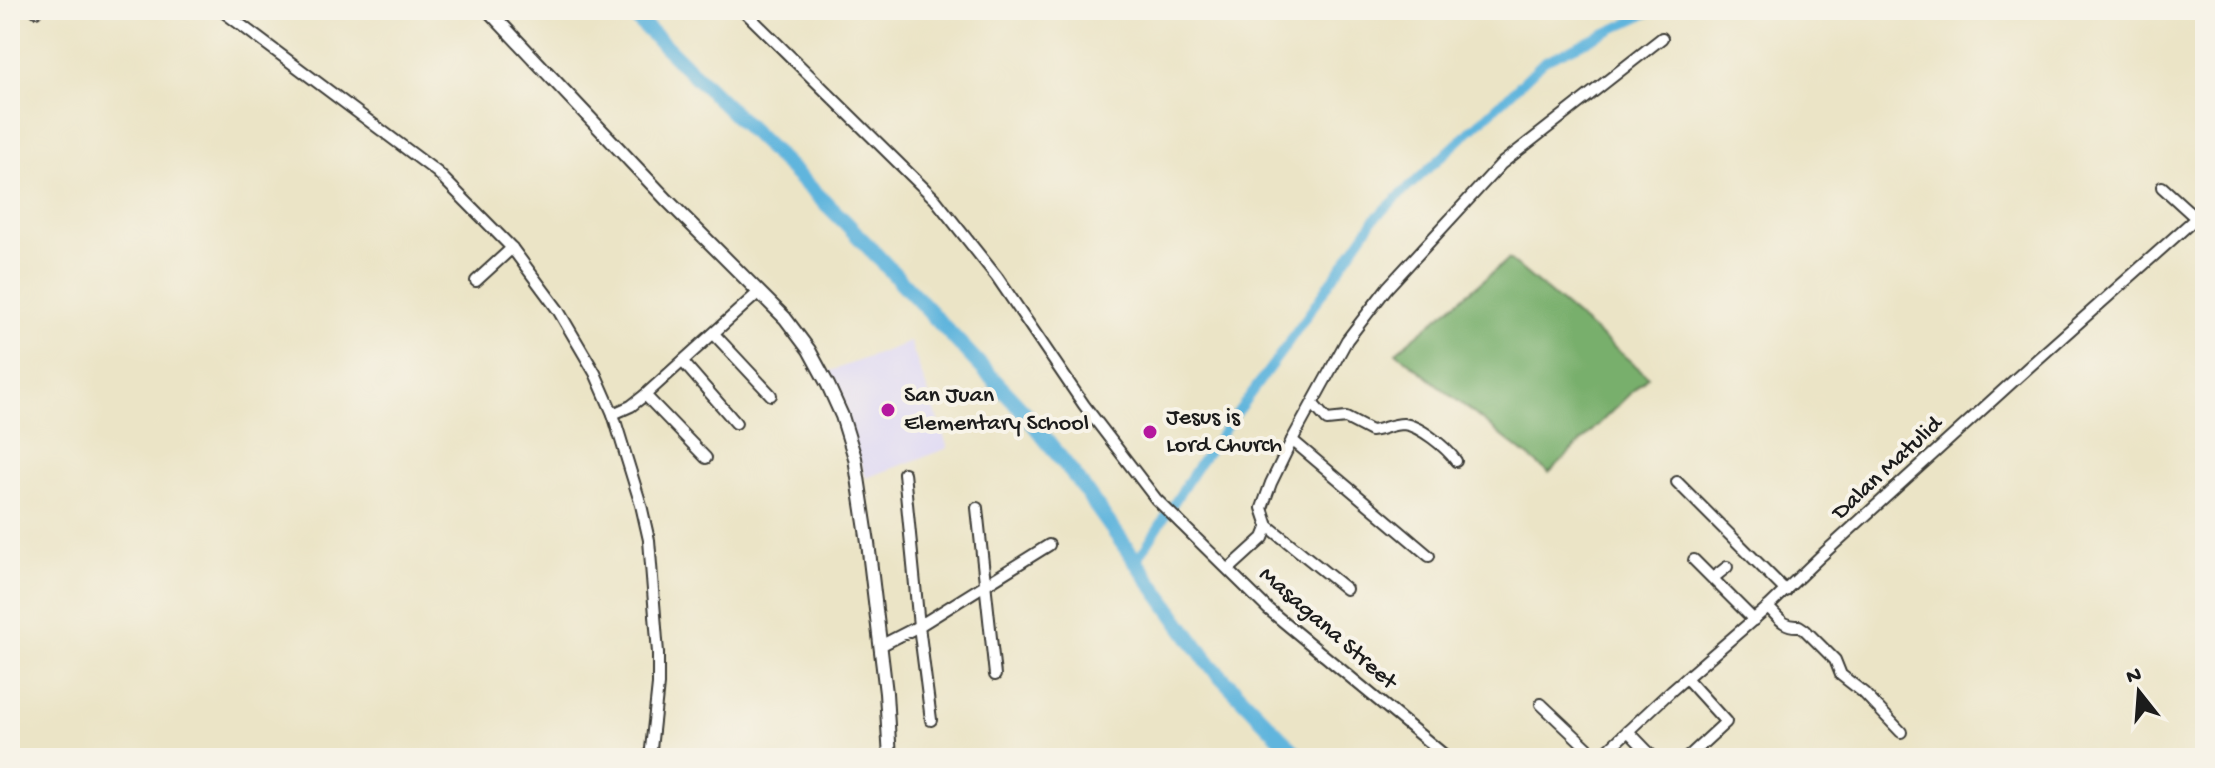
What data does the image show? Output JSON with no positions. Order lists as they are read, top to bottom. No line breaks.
{"streets":{"street":["Dalan Matulid","Masagana Street"]},"places":["San Juan Elementary School","Jesus is Lord Church"],"north":"top"}
